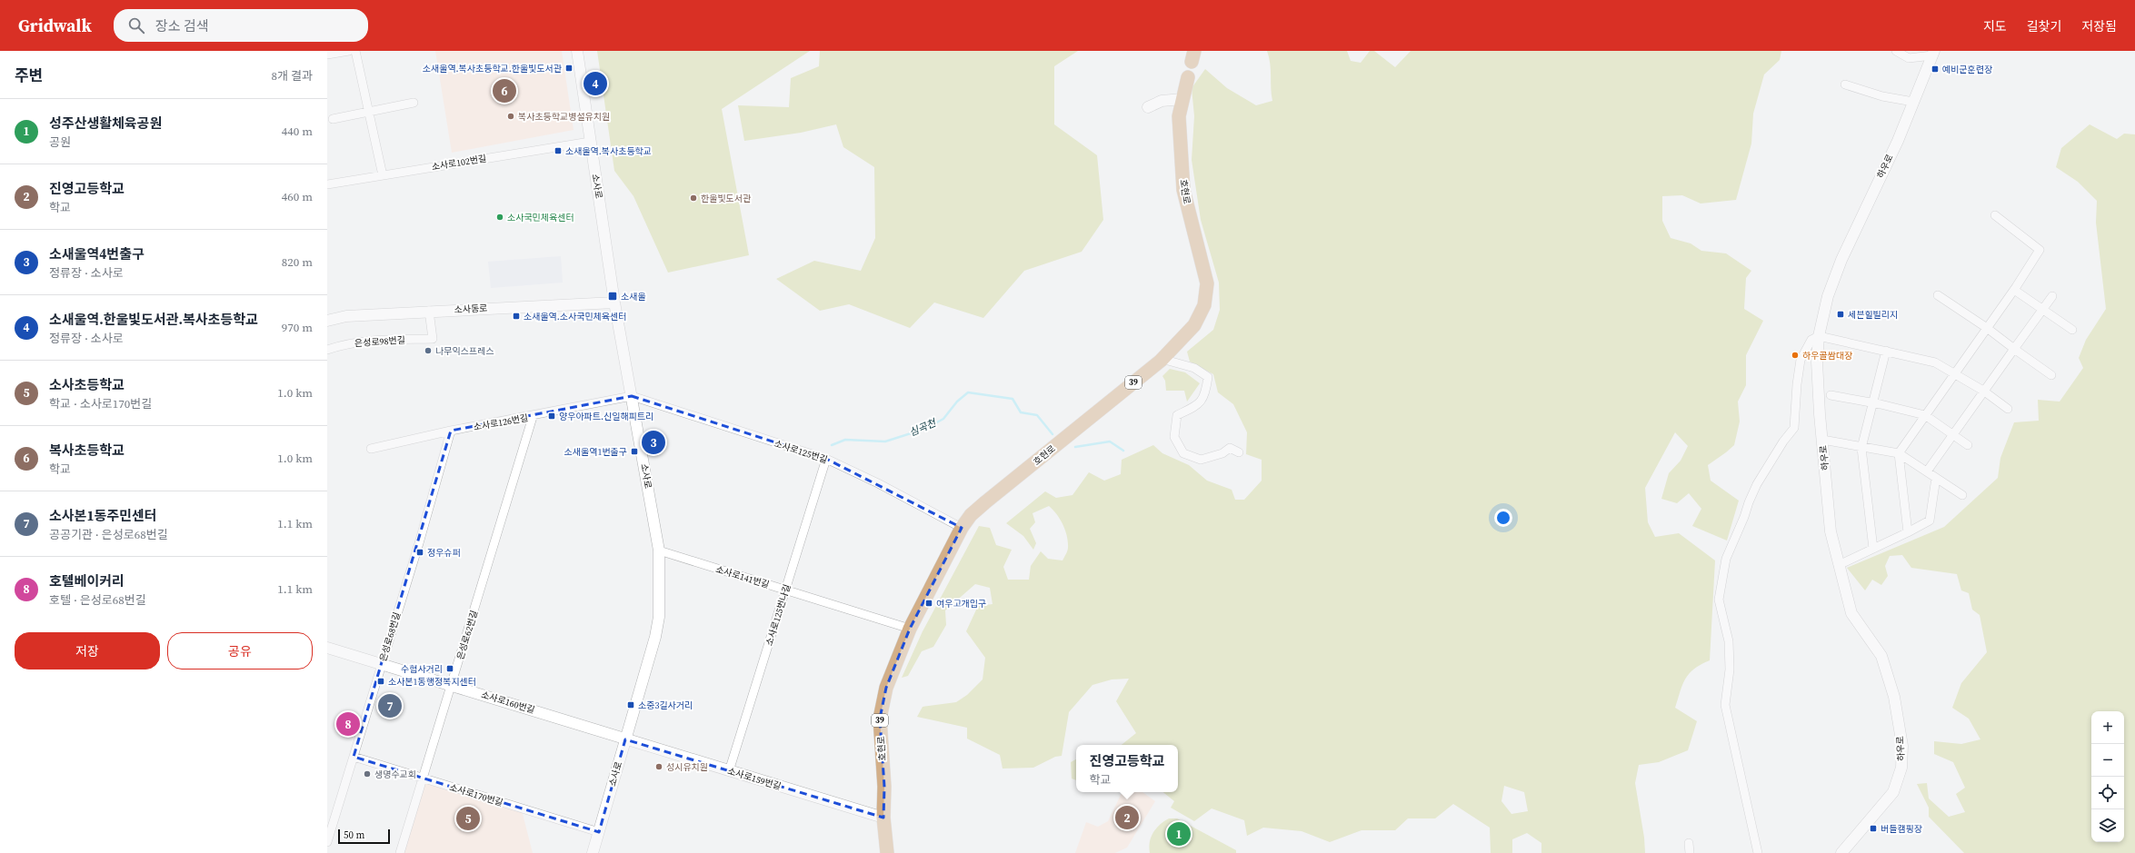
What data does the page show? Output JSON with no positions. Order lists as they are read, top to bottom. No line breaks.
{"streets":{"main road":["호현로","39"],"street":["소사로102번길","하우로","소사로","소사동로","은성로98번길","소사로126번길","소사로125번길","소사로141번길","소사로125번나길","은성로62번길","은성로68번길","소사로160번길","소사로159번길","소사로170번길"]},"crossings":[["소사로102번길","소사로"],["소사로","소사동로"],["소사로","소사로126번길"],["소사로","소사로125번길"],["소사로","소사로141번길"],["소사로","소사로160번길"],["소사로","소사로159번길"],["소사로","소사로170번길"],["호현로","소사로125번길"],["호현로","소사로141번길"],["호현로","소사로159번길"],["소사동로","은성로98번길"],["소사로126번길","소사로125번길"],["소사로126번길","은성로62번길"],["소사로126번길","은성로68번길"],["소사로125번길","소사로125번나길"],["소사로141번길","소사로125번나길"],["소사로125번나길","소사로159번길"],["은성로62번길","소사로160번길"],["은성로62번길","소사로170번길"],["은성로68번길","소사로160번길"],["은성로68번길","소사로170번길"],["소사로160번길","소사로159번길"]],"water":["심곡천"],"places":{"transit":["소새울역.복사초등학교.한울빛도서관","예비군훈련장","소새울역.복사초등학교","소새울","세븐힐빌리지","소새울역.소사국민체육센터","양우아파트.신일해피트리","소새울역1번출구","정우슈퍼","여우고개입구","수협사거리","소사본1동행정복지센터","소중3길사거리","버들캠핑장"],"other":["복사초등학교병설유치원","한울빛도서관","소사국민체육센터","나무익스프레스","하우골쌈대장","성시유치원","생명수교회"]},"scale_bar":"50 m","page":{"header":"Gridwalk","search":"장소 검색","nav":["지도","길찾기","저장됨"],"heading":["주변","8개 결과"],"pins":["4","6","3","7","8","2","5","1"],"list":[{"mark":"1","name":"성주산생활체육공원","note":"공원","value":"440 m"},{"mark":"2","name":"진영고등학교","note":"학교","value":"460 m"},{"mark":"3","name":"소새울역4번출구","note":"정류장 · 소사로","value":"820 m"},{"mark":"4","name":"소새울역.한울빛도서관.복사초등학교","note":"정류장 · 소사로","value":"970 m"},{"mark":"5","name":"소사초등학교","note":"학교 · 소사로170번길","value":"1.0 km"},{"mark":"6","name":"복사초등학교","note":"학교","value":"1.0 km"},{"mark":"7","name":"소사본1동주민센터","note":"공공기관 · 은성로68번길","value":"1.1 km"},{"mark":"8","name":"호텔베이커리","note":"호텔 · 은성로68번길","value":"1.1 km"}],"buttons":["저장","공유"],"map_buttons":["+","−"],"popup":["진영고등학교","학교"],"scale":"50 m"}}
